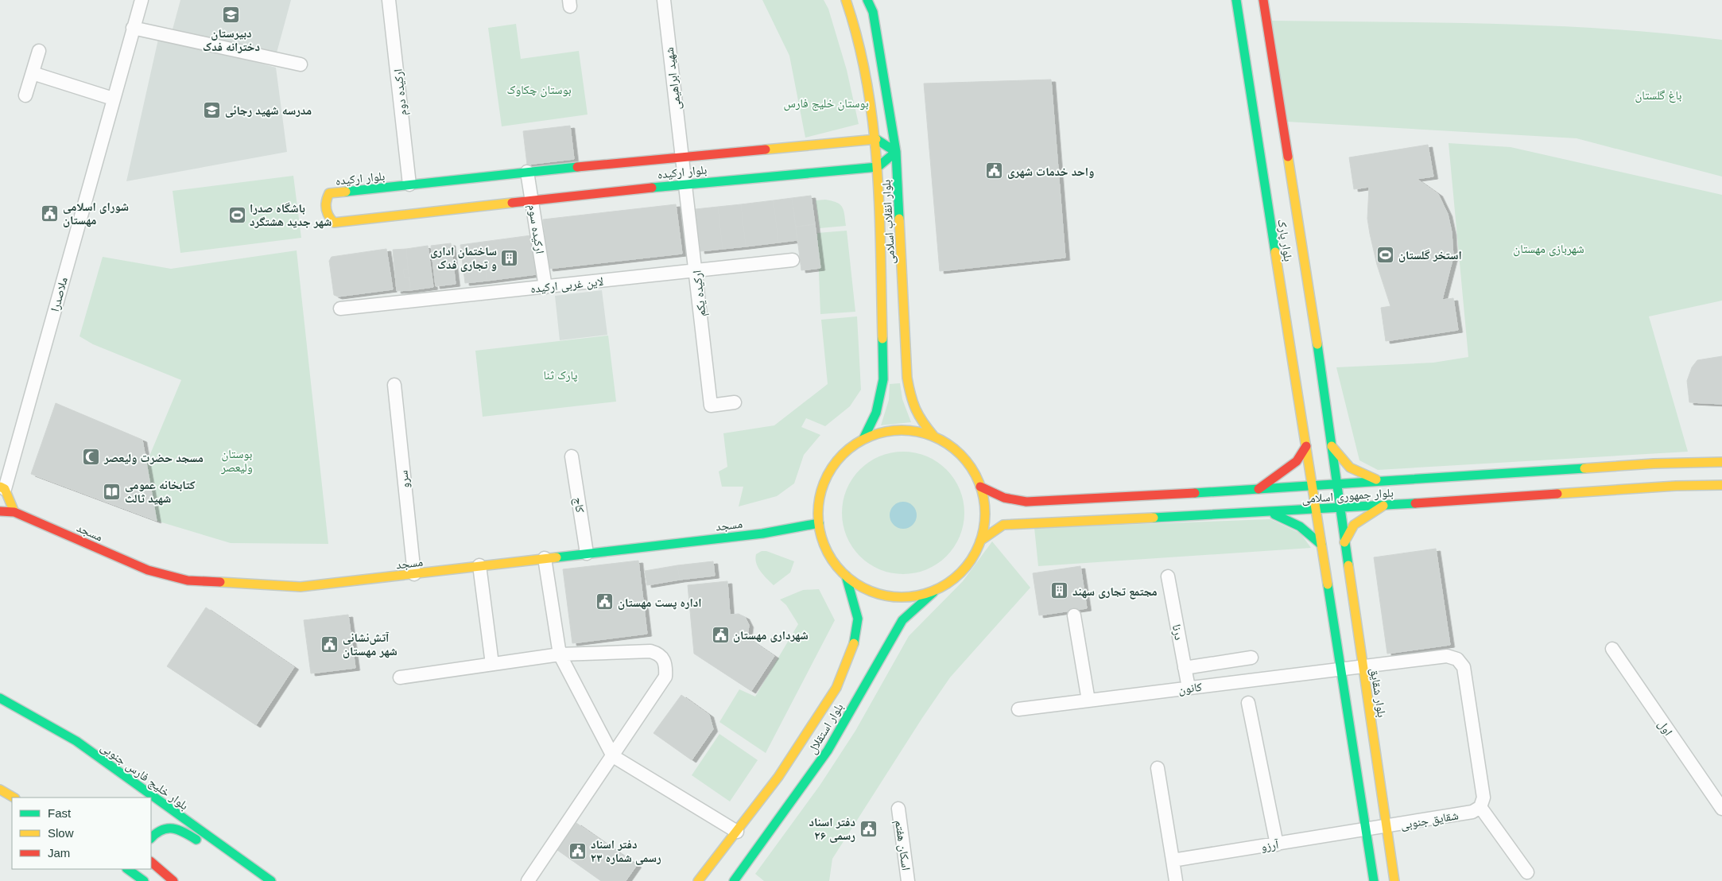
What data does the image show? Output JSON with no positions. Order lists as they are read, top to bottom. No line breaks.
{"streets":{"street":["شهید ابراهیمی","ارکیده دوم","بلوار ارکیده","بلوار انقلاب اسلامی","ارکیده سوم","بلوار پارک","لاین غربی ارکیده","ارکیده یکم","ملاصدرا","سرو","بلوار جمهوری اسلامی","کاج","مسجد","درنا","کانون","بلوار شقایق","اول","بلوار استقلال","بلوار خلیج فارس جنوبی","شقایق جنوبی","اسکان هفتم","آرزو"]},"crossings":[["شهید ابراهیمی","بلوار ارکیده"],["شهید ابراهیمی","ارکیده یکم"],["ارکیده دوم","بلوار ارکیده"],["بلوار ارکیده","بلوار انقلاب اسلامی"],["بلوار ارکیده","ارکیده سوم"],["بلوار ارکیده","ارکیده یکم"],["ارکیده سوم","لاین غربی ارکیده"],["بلوار پارک","بلوار جمهوری اسلامی"],["بلوار پارک","بلوار شقایق"],["لاین غربی ارکیده","ارکیده یکم"],["سرو","مسجد"],["بلوار جمهوری اسلامی","بلوار شقایق"],["کاج","مسجد"],["درنا","کانون"],["کانون","بلوار شقایق"],["بلوار شقایق","شقایق جنوبی"],["بلوار شقایق","آرزو"],["شقایق جنوبی","آرزو"]],"parks":["بوستان چکاوک","باغ گلستان","بوستان خلیج فارس","شهربازی مهستان","پارک ثنا","بوستان ولیعصر"],"places":{"school or university":["دبیرستان دخترانه فدک","مدرسه شهید رجائی"],"public building":["واحد خدمات شهری","شورای اسلامی مهستان","اداره پست مهستان","شهرداری مهستان","آتش‌نشانی شهر مهستان","دفتر اسناد رسمی ۲۶","دفتر اسناد رسمی شماره ۲۳"],"sports":["باشگاه صدرا شهر جدید هشتگرد","استخر گلستان"],"building":["ساختمان اداری و تجاری فدک","مجتمع تجاری سهند"],"mosque":["مسجد حضرت ولیعصر"],"library":["کتابخانه عمومی شهید ثالث"]},"legend":["Fast","Slow","Jam"]}
